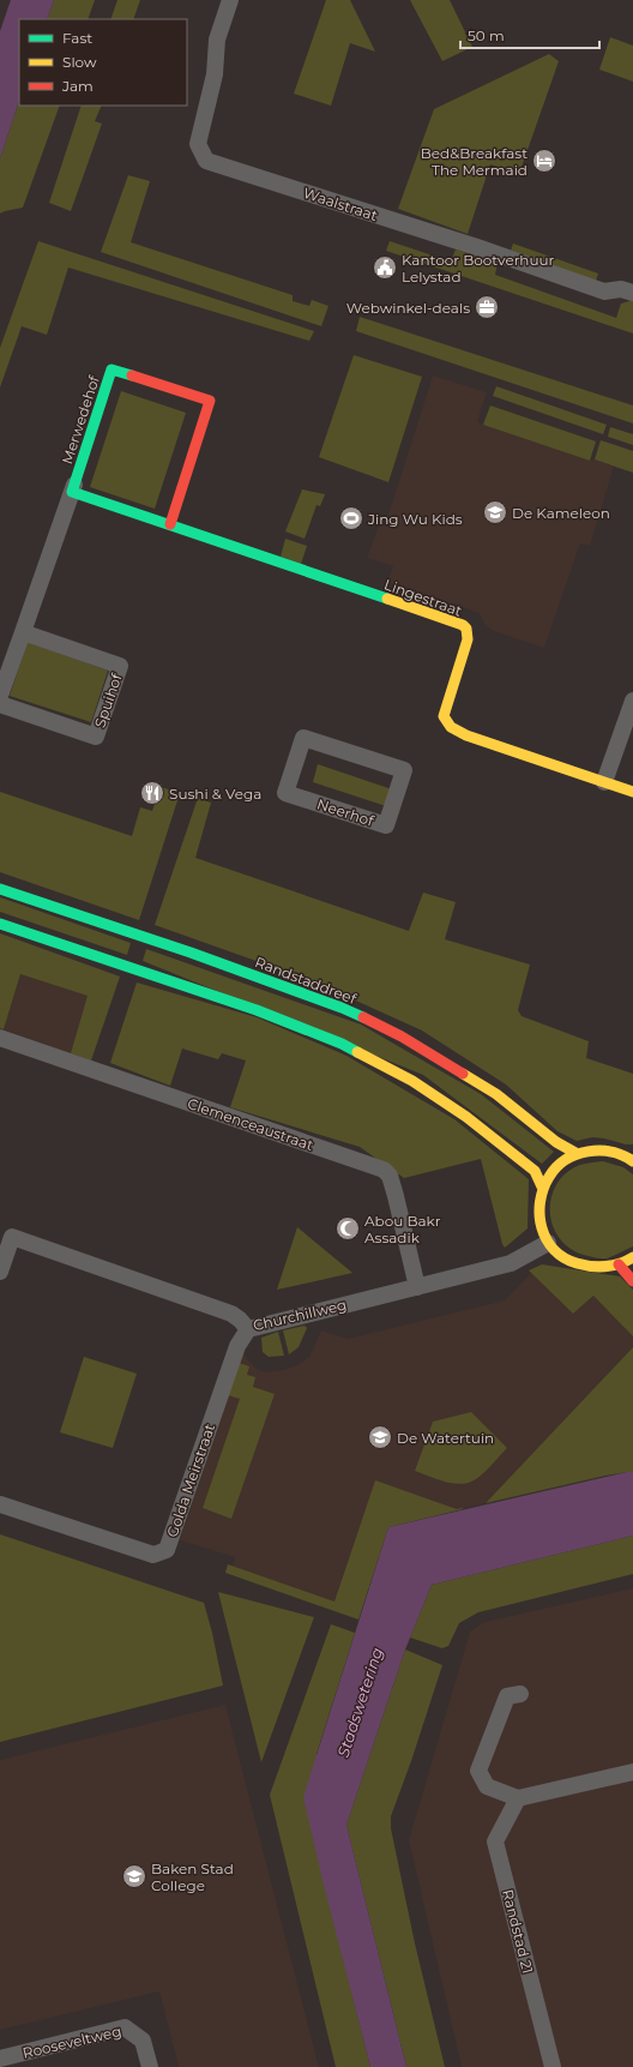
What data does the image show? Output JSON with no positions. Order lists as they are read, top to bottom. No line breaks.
{"streets":{"main road":["Merwedehof","Lingestraat","Randstaddreef"],"street":["Waalstraat","Spuihof","Neerhof","Clemenceaustraat","Churchillweg","Golda Meirstraat","Randstad 21","Rooseveltweg"]},"crossings":[["Merwedehof","Lingestraat"],["Clemenceaustraat","Churchillweg"],["Churchillweg","Golda Meirstraat"]],"water":["Stadswetering"],"places":{"hotel":["Bed&Breakfast The Mermaid"],"public building":["Kantoor Bootverhuur Lelystad"],"office":["Webwinkel-deals"],"school or university":["De Kameleon","De Watertuin","Baken Stad College"],"sports":["Jing Wu Kids"],"restaurant":["Sushi & Vega"],"mosque":["Abou Bakr Assadik"]},"legend":["Fast","Slow","Jam"],"scale_bar":"50 m"}
